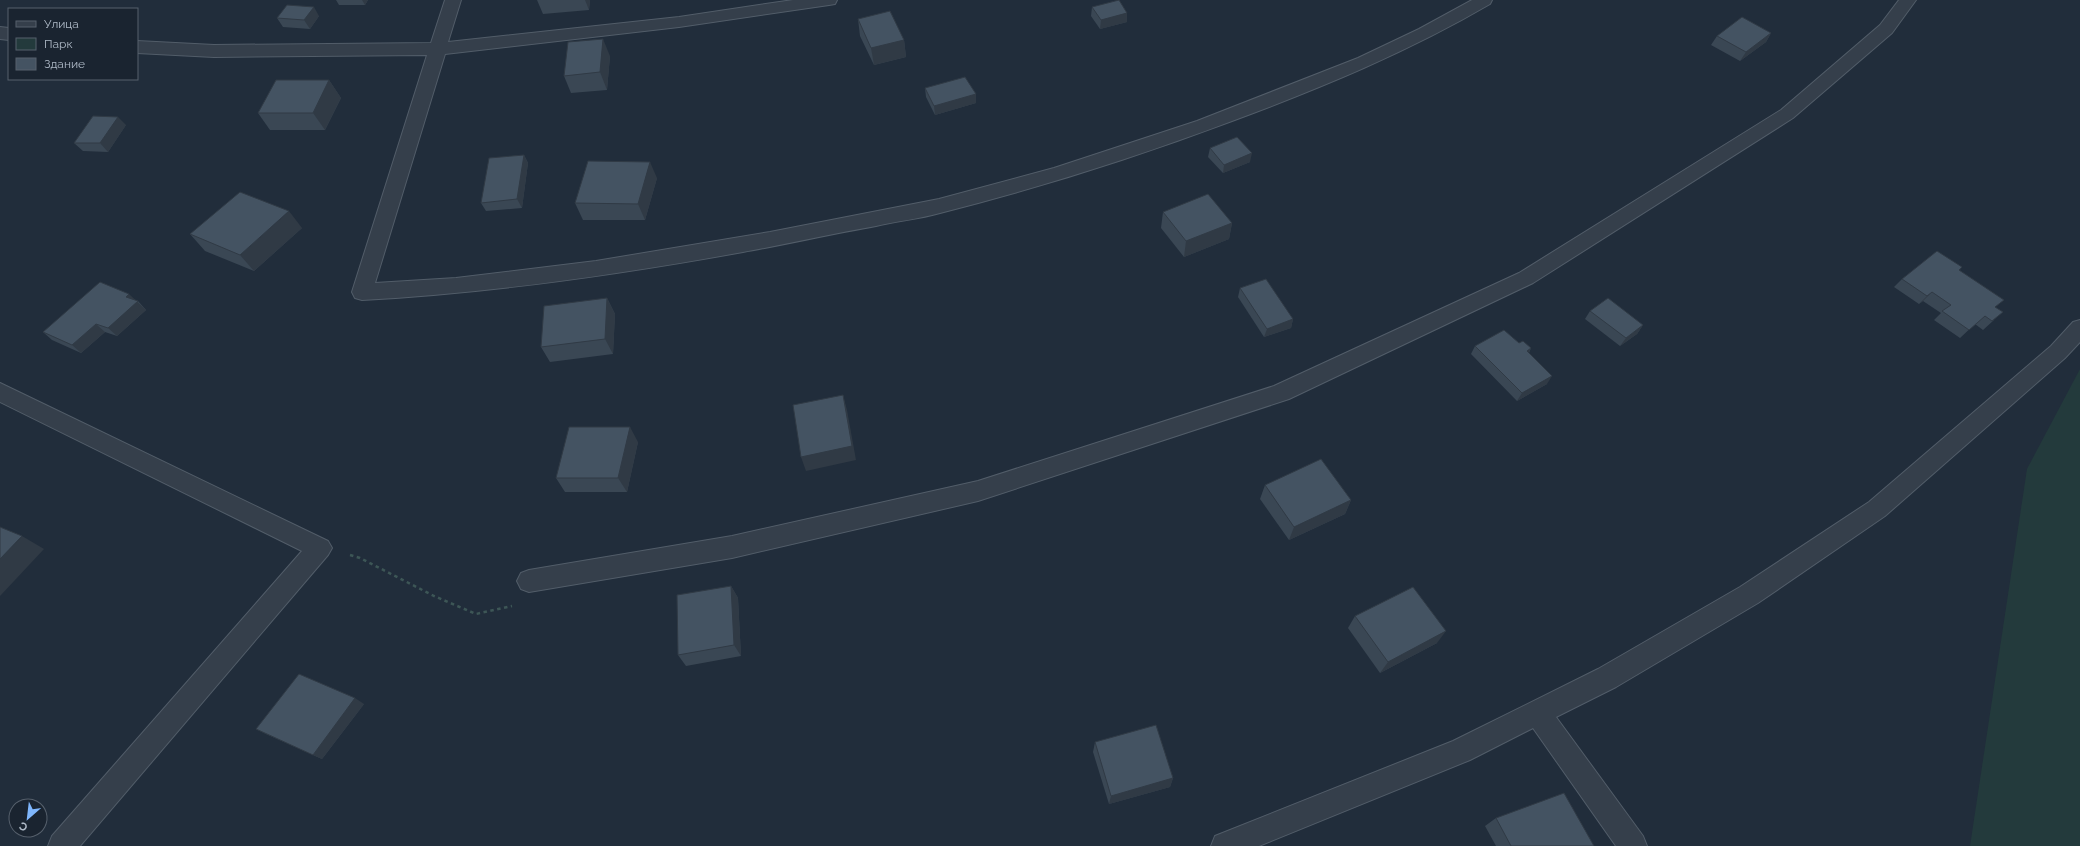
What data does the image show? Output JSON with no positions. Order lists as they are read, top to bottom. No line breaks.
{"legend":["Улица","Парк","Здание"],"north":"bottom left"}
